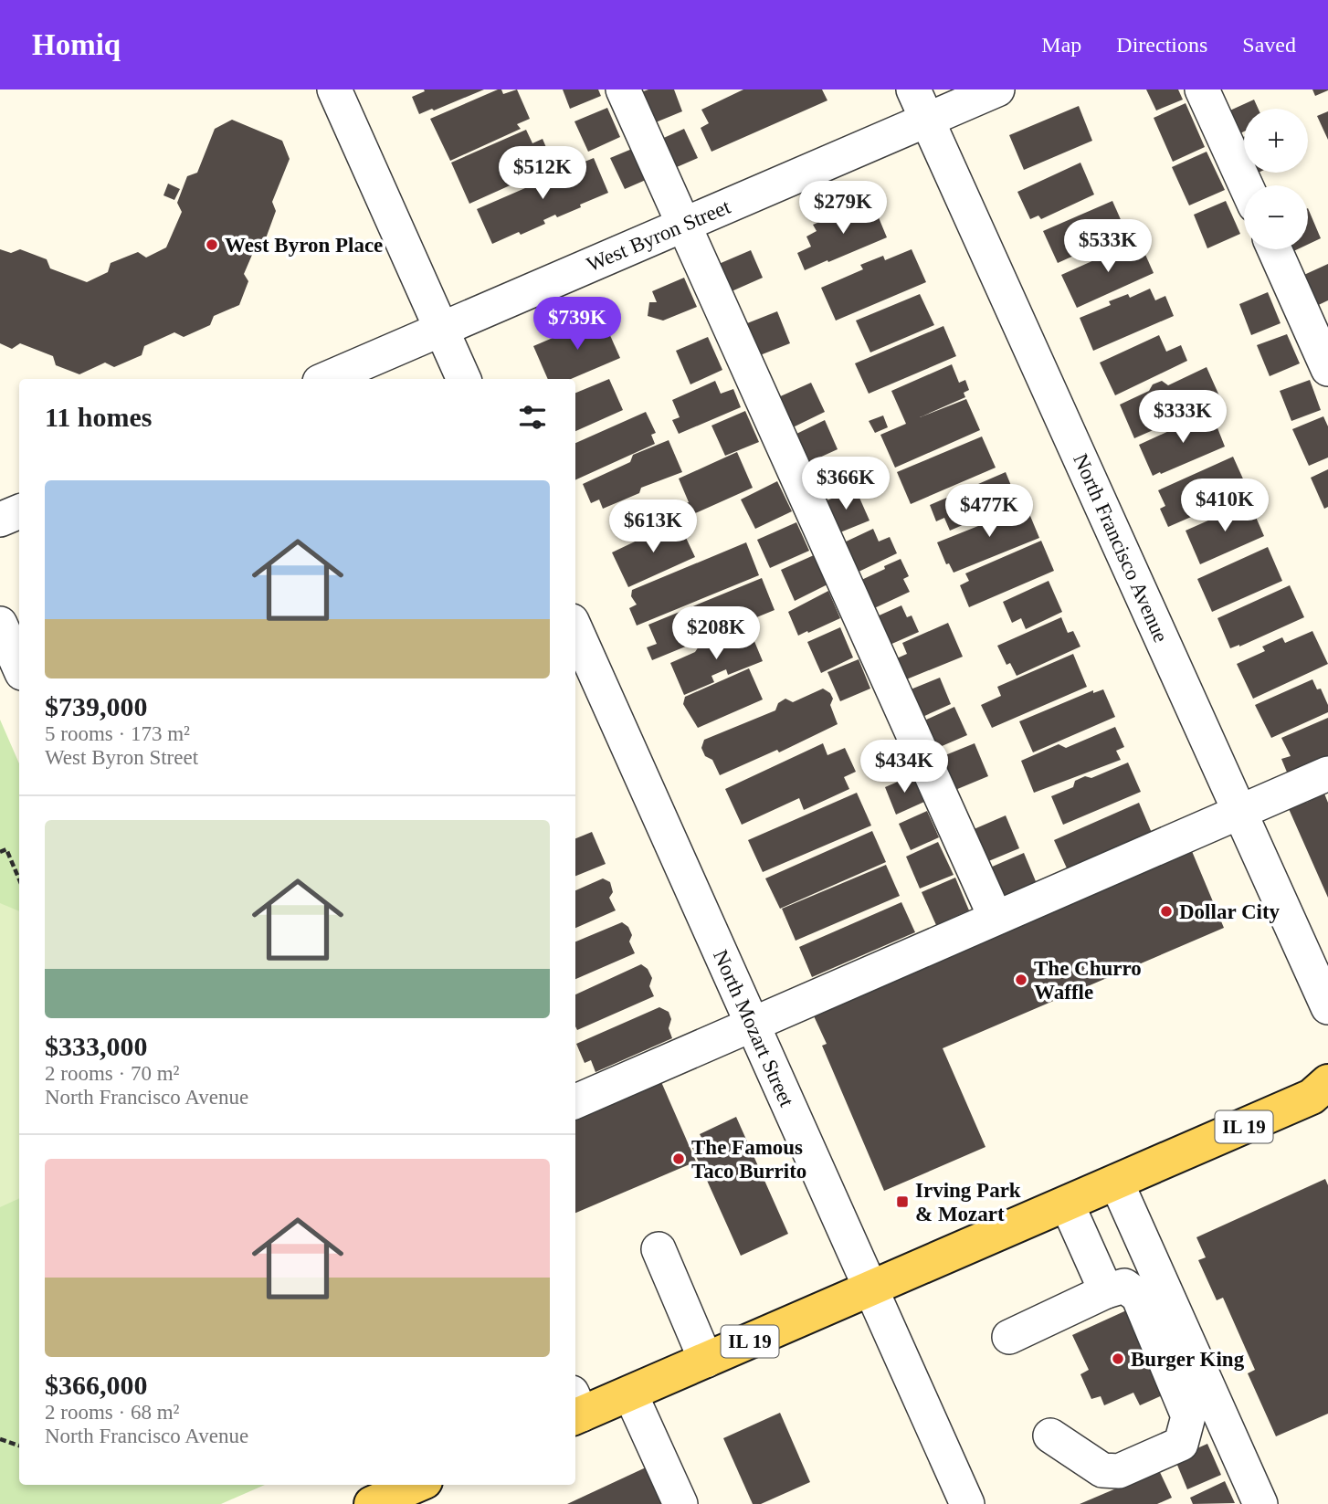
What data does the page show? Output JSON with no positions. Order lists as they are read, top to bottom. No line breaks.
{"streets":{"main road":["IL 19"],"street":["West Byron Street","North Francisco Avenue","North Mozart Street"]},"crossings":[["West Byron Street","North Francisco Avenue"],["North Mozart Street","IL 19"]],"places":{"other":["West Byron Place","Dollar City","The Churro Waffle","The Famous Taco Burrito","Burger King"],"transit":["Irving Park & Mozart"]},"page":{"header":"Homiq","nav":["Map","Directions","Saved"],"map_buttons":["+","−"],"price":["$512K","$279K","$533K","$739K","$333K","$366K","$410K","$477K","$613K","$208K","$434K"],"heading":"11 homes","list":[{"name":"$739,000","note":"5 rooms · 173 m² · West Byron Street"},{"name":"$333,000","note":"2 rooms · 70 m² · North Francisco Avenue"},{"name":"$366,000","note":"2 rooms · 68 m² · North Francisco Avenue"}]}}
